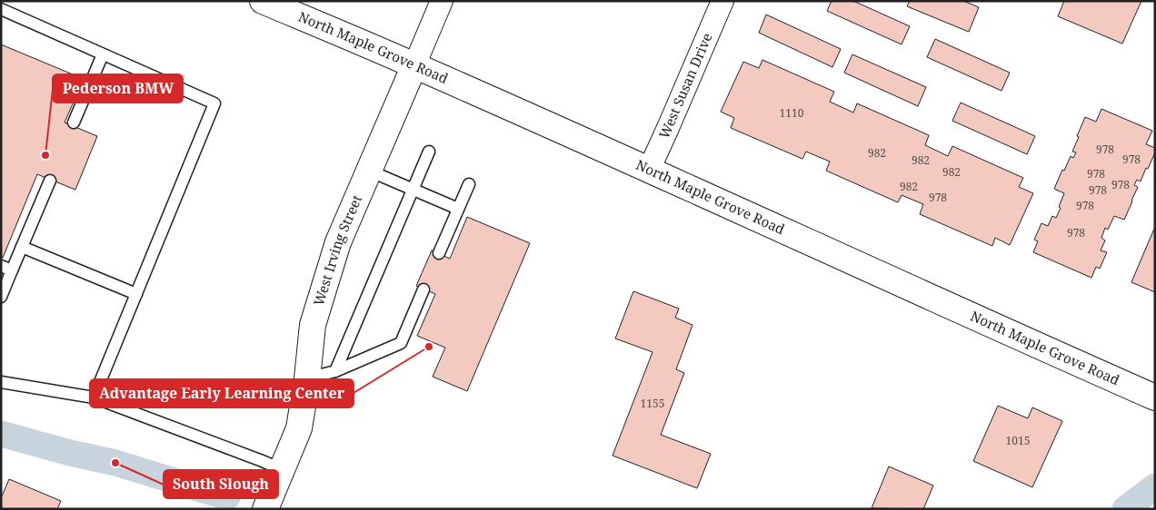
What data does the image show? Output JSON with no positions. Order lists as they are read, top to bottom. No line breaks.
{"streets":{"main road":["North Maple Grove Road","West Irving Street"],"street":["West Susan Drive"]},"crossings":[["North Maple Grove Road","West Susan Drive"],["North Maple Grove Road","West Irving Street"]],"places":["Pederson BMW","Advantage Early Learning Center","South Slough"],"house_numbers":["1110","978","982","978","982","982","978","978","982","978","978","978","978","1155","1015"]}
